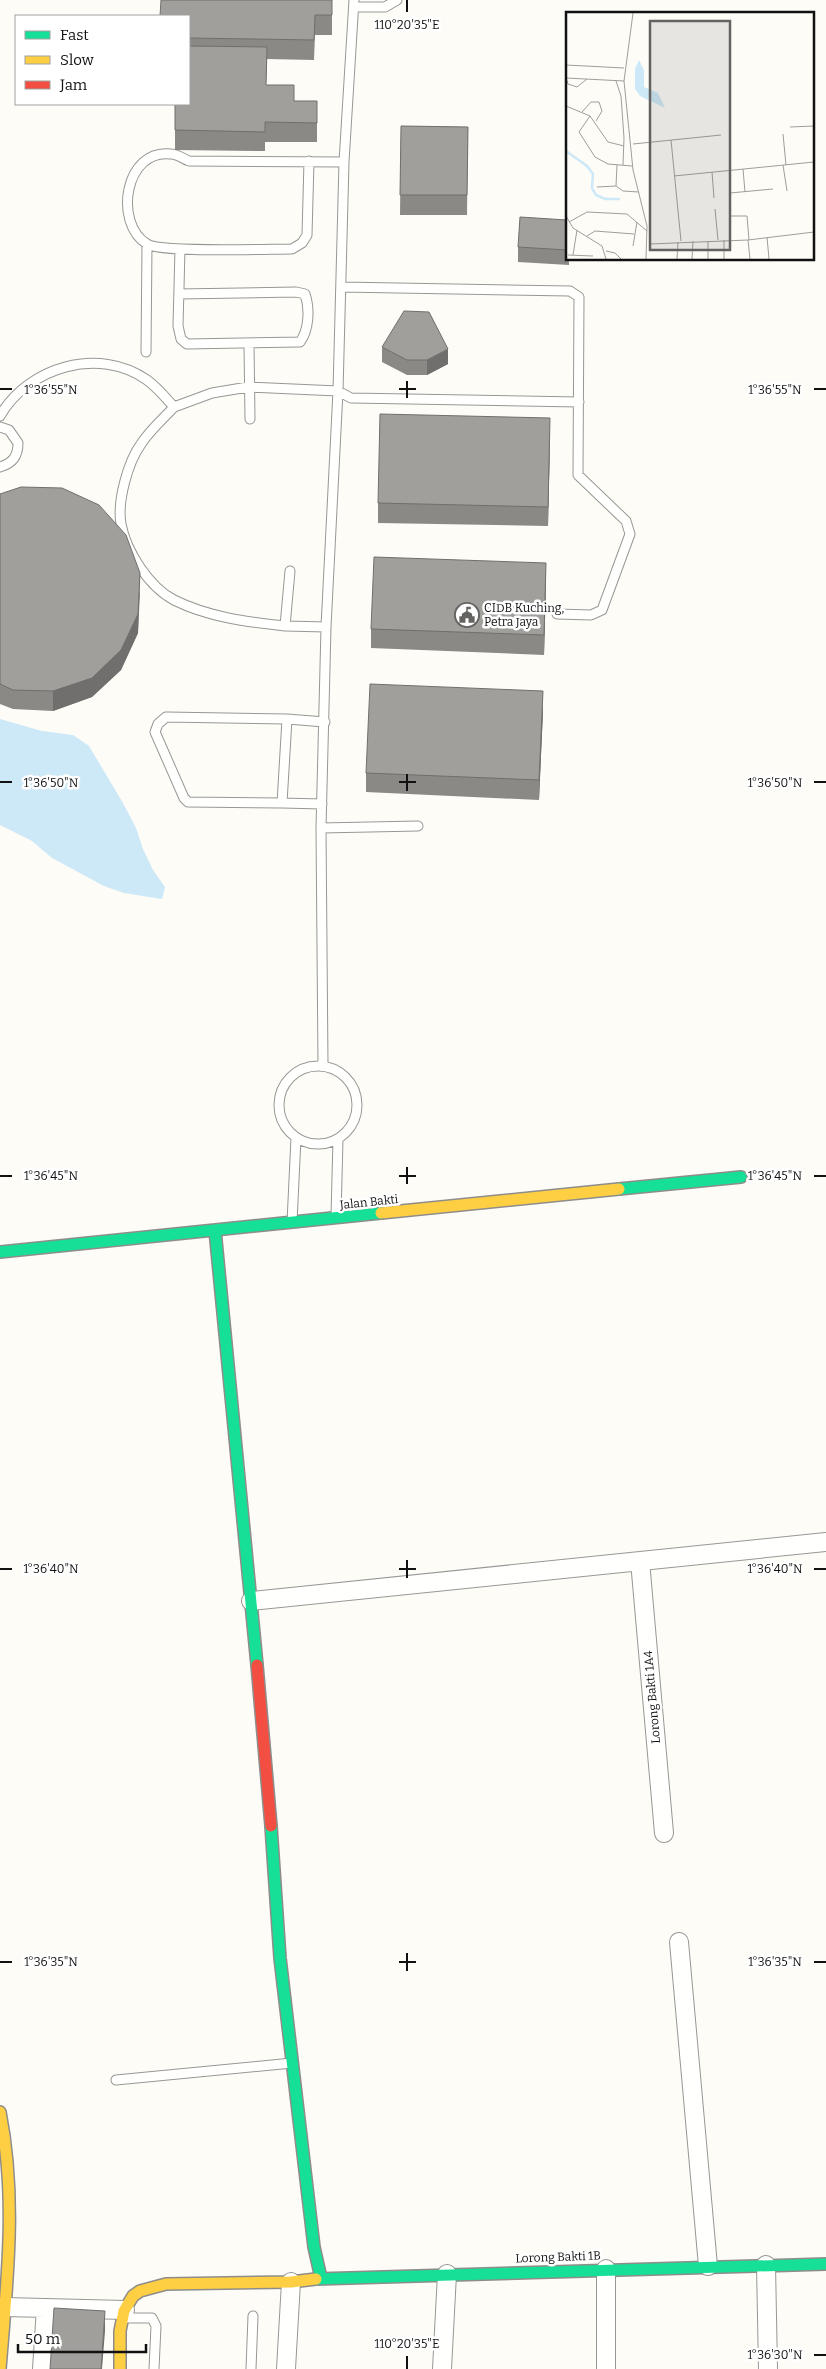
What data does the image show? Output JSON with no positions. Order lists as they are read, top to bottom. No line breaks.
{"streets":{"street":["Jalan Bakti","Lorong Bakti 1A4","Lorong Bakti 1B"]},"places":{"public building":["CIDB Kuching, Petra Jaya"]},"legend":["Fast","Slow","Jam"],"scale_bar":"50 m","coordinates":["110°20'35\"E","1°36'55\"N","1°36'50\"N","1°36'45\"N","1°36'40\"N","1°36'35\"N","1°36'30\"N"]}
